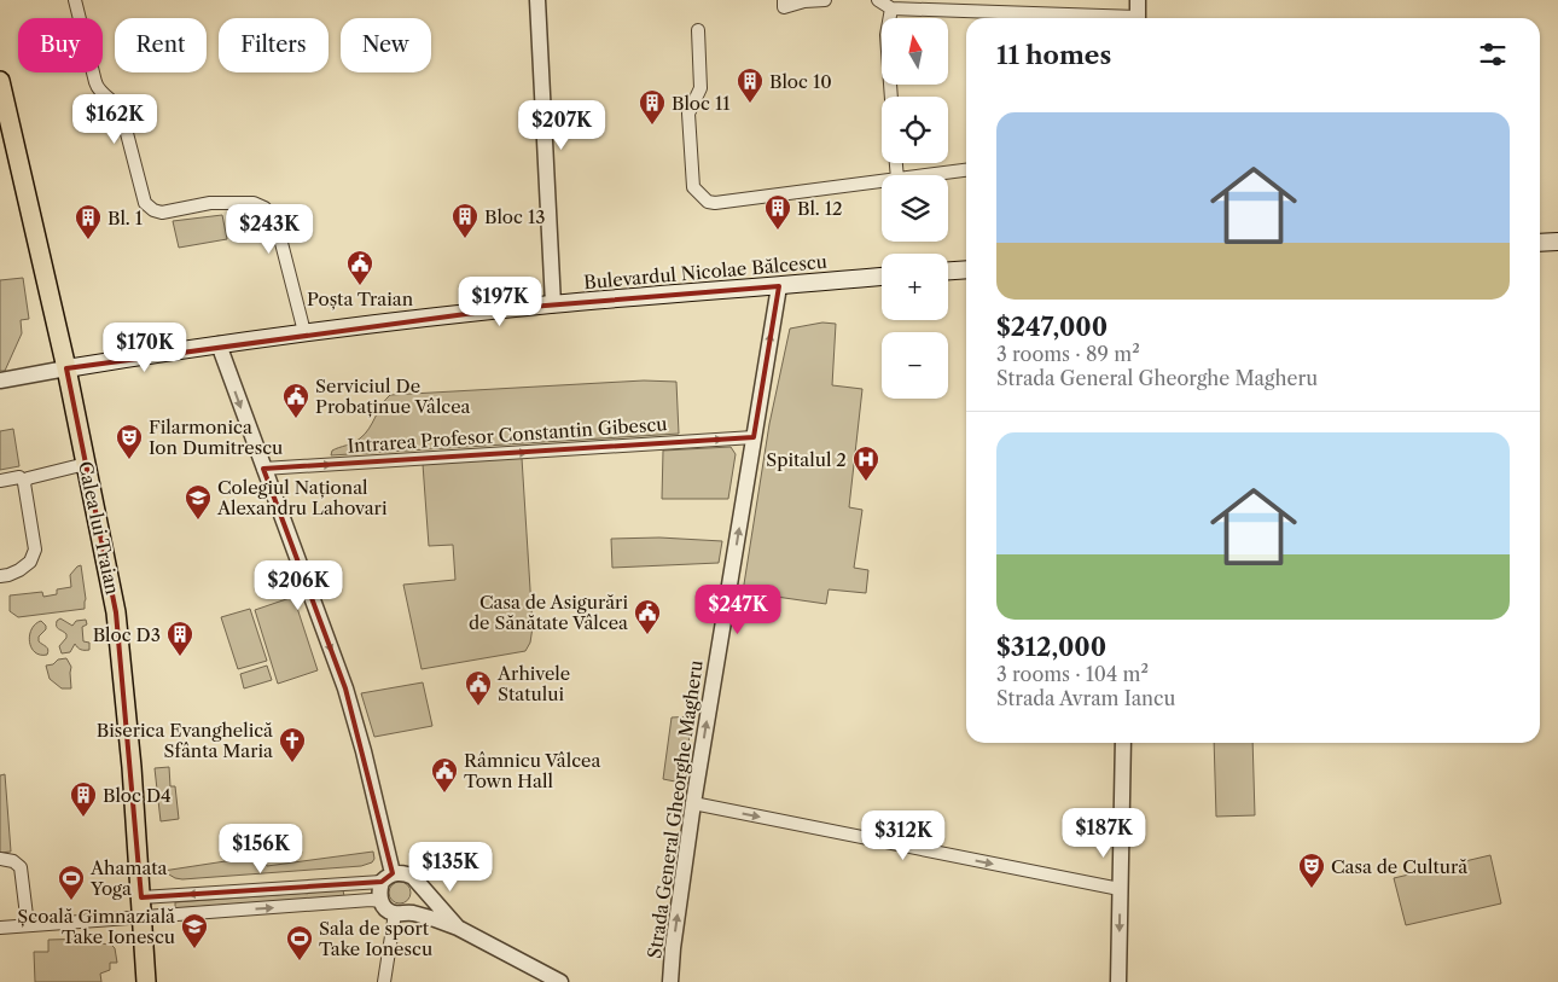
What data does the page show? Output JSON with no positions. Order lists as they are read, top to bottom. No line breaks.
{"streets":{"main road":["Bulevardul Nicolae Bălcescu","Calea lui Traian"],"street":["Intrarea Profesor Constantin Gibescu","Strada General Gheorghe Magheru"]},"crossings":[["Bulevardul Nicolae Bălcescu","Calea lui Traian"],["Bulevardul Nicolae Bălcescu","Strada General Gheorghe Magheru"],["Intrarea Profesor Constantin Gibescu","Strada General Gheorghe Magheru"]],"one_way":["Intrarea Profesor Constantin Gibescu","Strada General Gheorghe Magheru"],"places":{"building":["Bloc 10","Bloc 11","Bl. 12","Bloc 13","Bl. 1","Bloc D3","Bloc D4"],"public building":["Poșta Traian","Serviciul De Probaținue Vâlcea","Casa de Asigurări de Sănătate Vâlcea","Arhivele Statului","Râmnicu Vâlcea Town Hall"],"theatre":["Filarmonica Ion Dumitrescu","Casa de Cultură"],"hospital":["Spitalul 2"],"school or university":["Colegiul Național Alexandru Lahovari","Școală Gimnazială Take Ionescu"],"church":["Biserica Evanghelică Sfânta Maria"],"sports":["Ahamata Yoga","Sala de sport Take Ionescu"]},"north":"top","page":{"map_buttons":["+","−"],"chip":["Buy","Rent","Filters","New"],"heading":"11 homes","list":[{"name":"$247,000","note":"3 rooms · 89 m² · Strada General Gheorghe Magheru"},{"name":"$312,000","note":"3 rooms · 104 m² · Strada Avram Iancu"}],"price":["$162K","$207K","$243K","$197K","$170K","$206K","$247K","$187K","$312K","$156K","$135K"]}}
